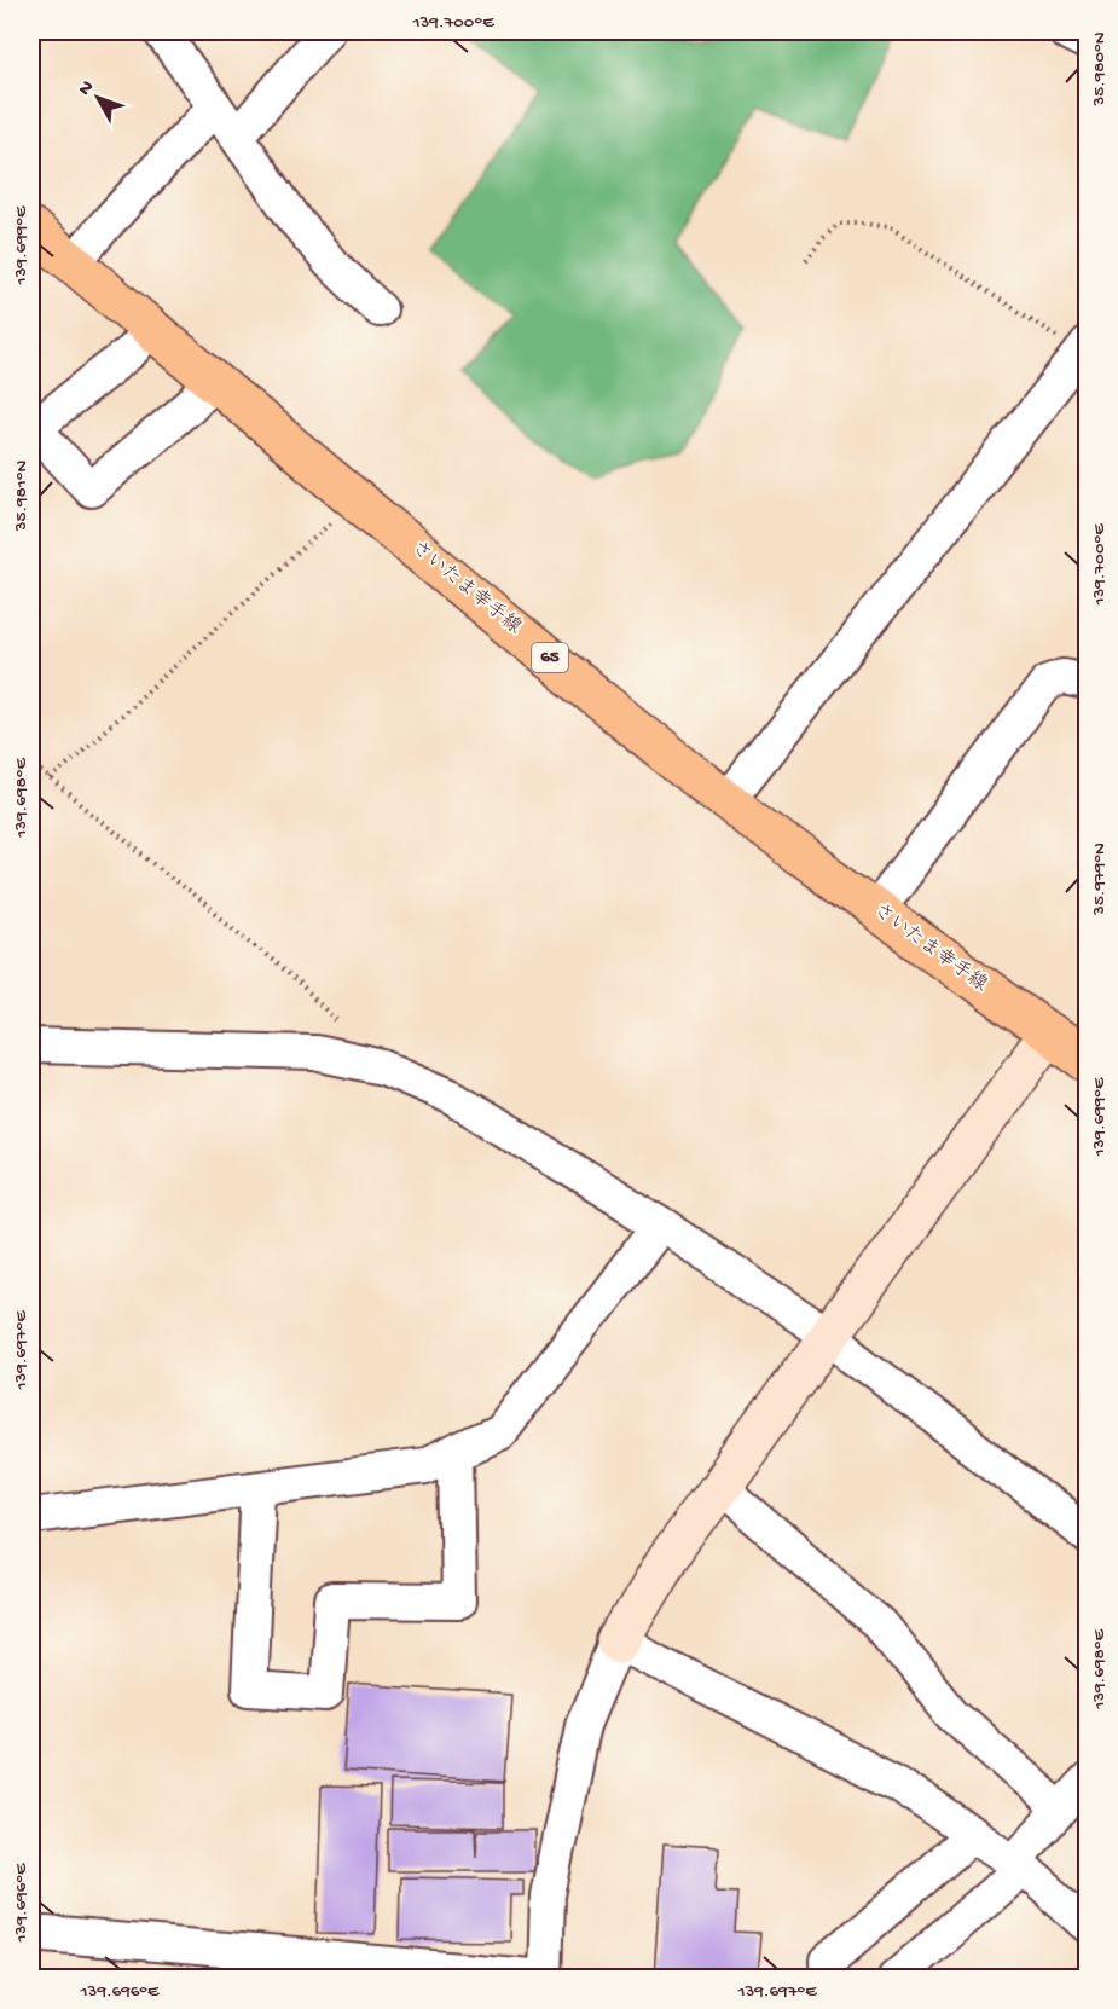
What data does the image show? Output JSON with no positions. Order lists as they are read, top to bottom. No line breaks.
{"streets":{"main road":["さいたま幸手線","65"]},"north":"top left","coordinates":["139.700°E","35.980°N","139.699°E","35.981°N","139.698°E","35.979°N","139.697°E","139.696°E"]}
